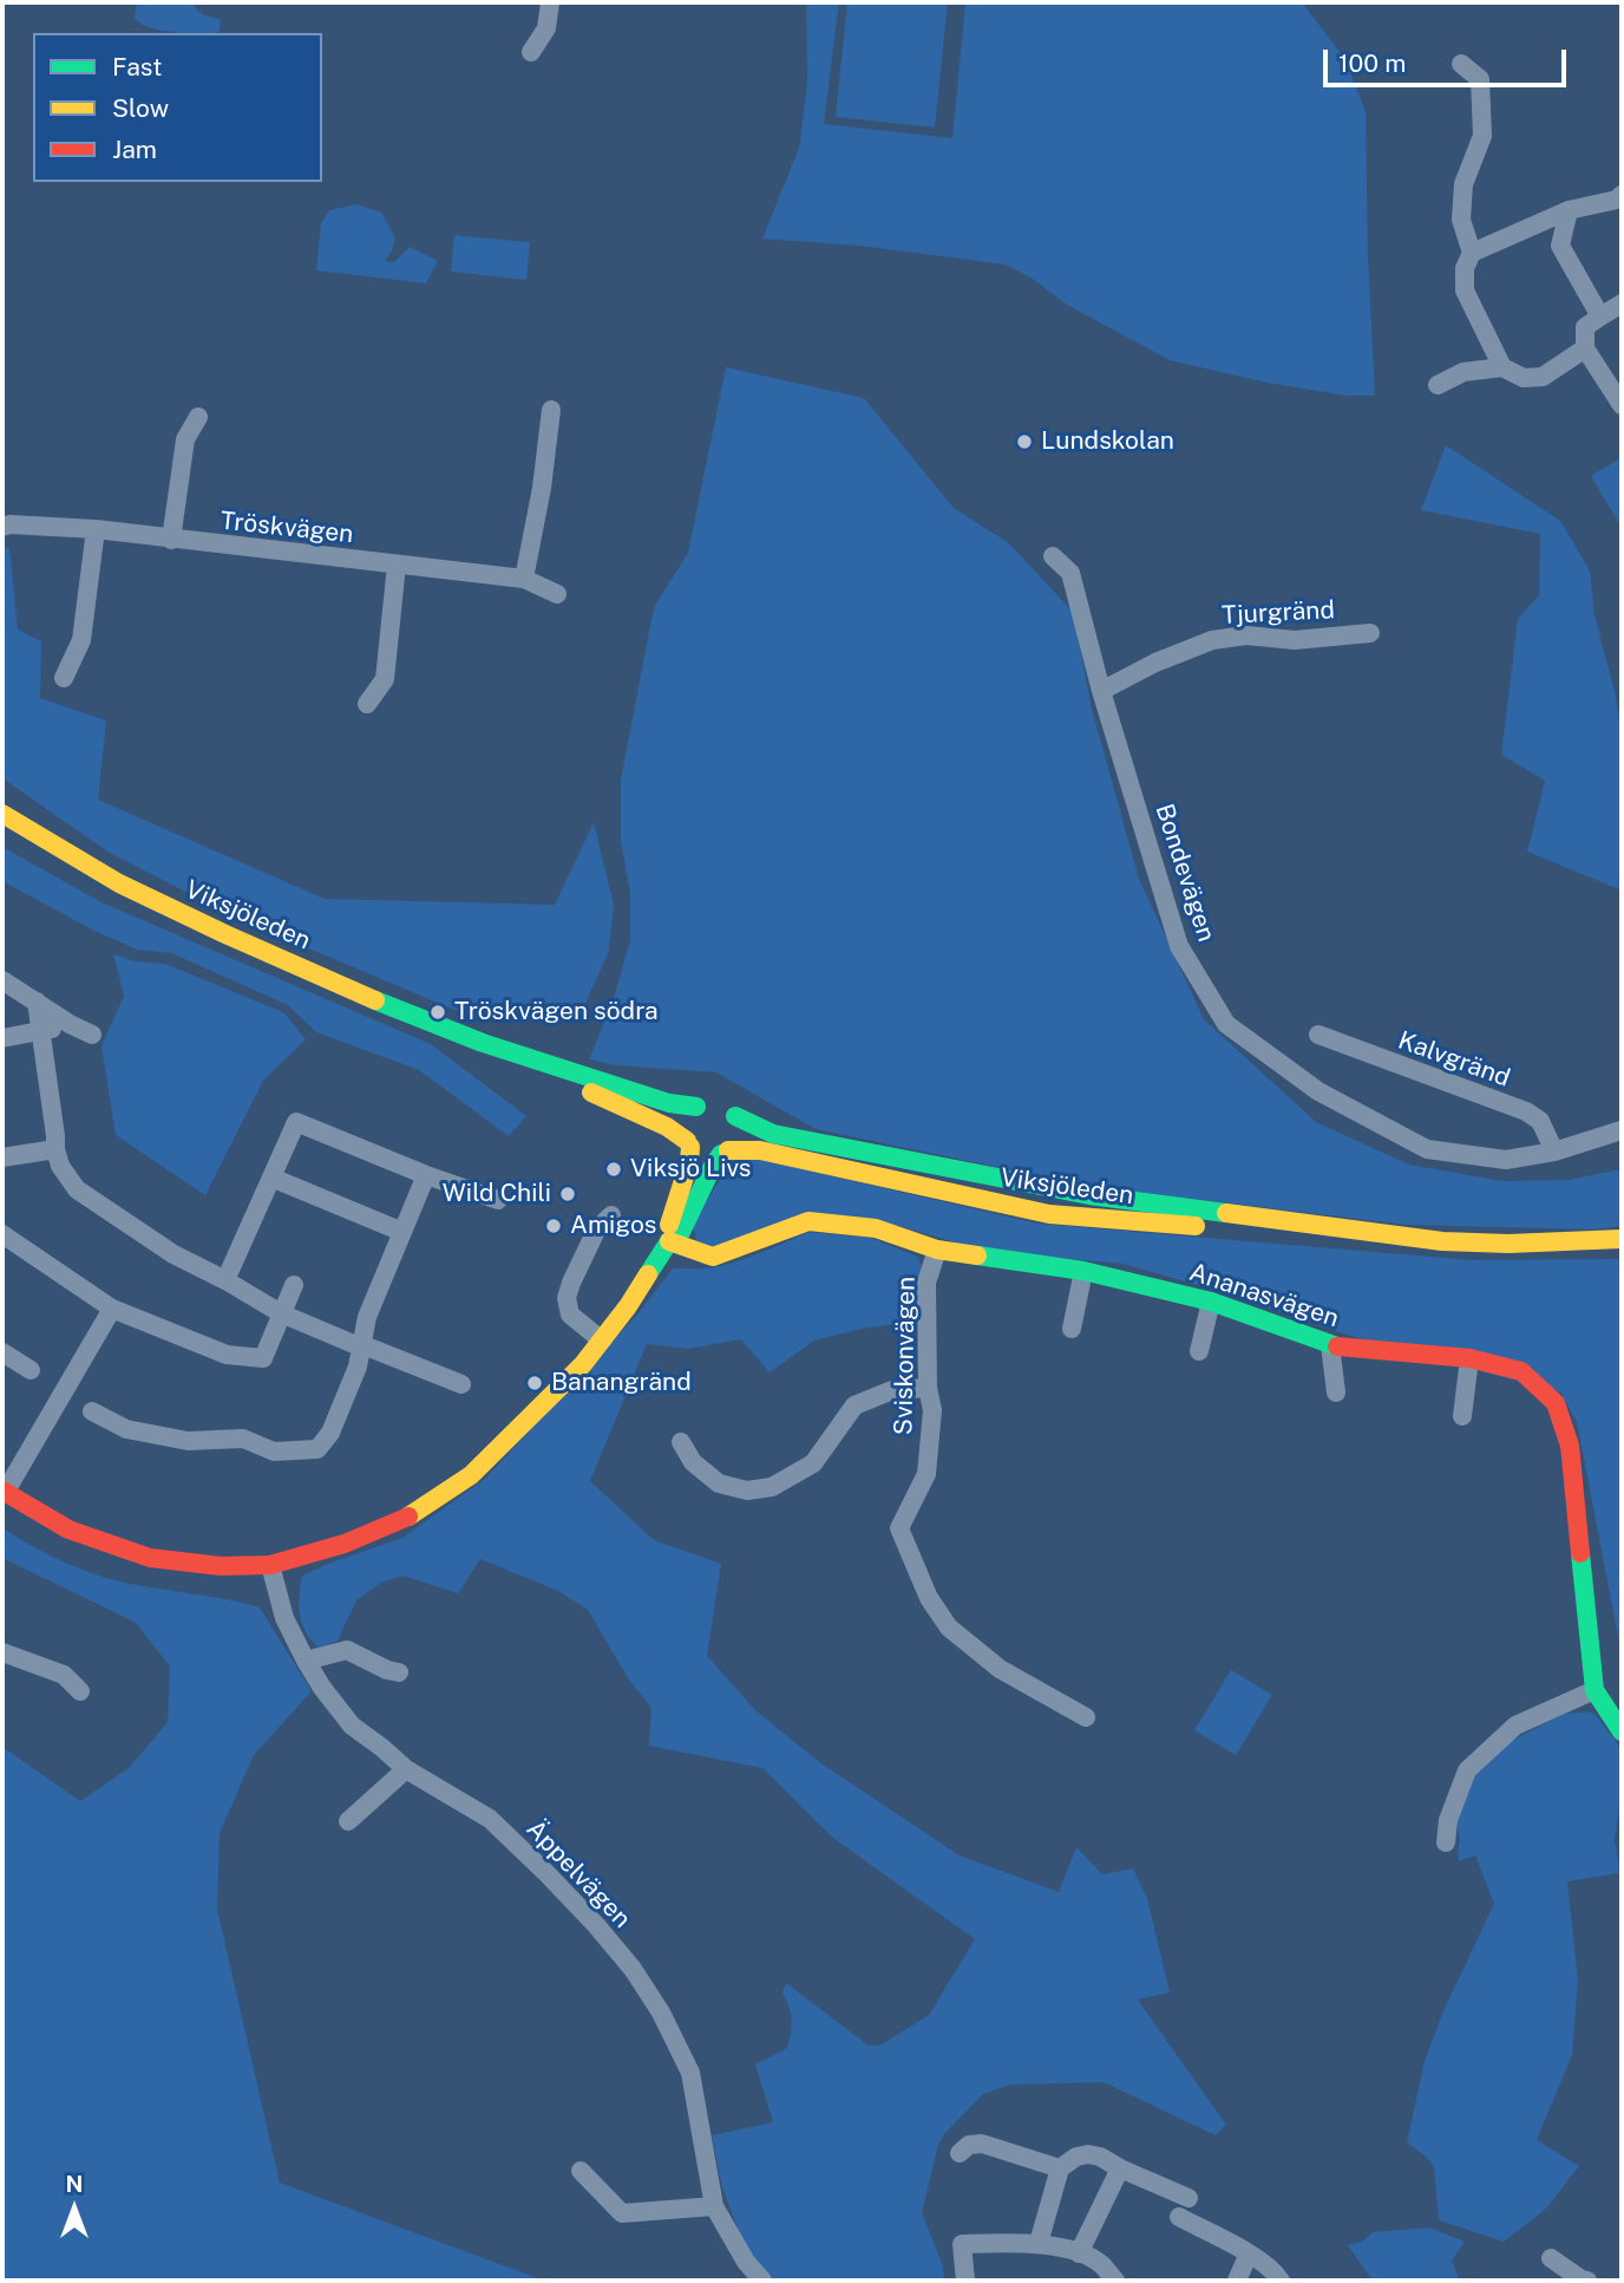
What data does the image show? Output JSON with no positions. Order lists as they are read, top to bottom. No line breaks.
{"streets":{"main road":["Viksjöleden","Ananasvägen"],"street":["Tröskvägen","Tjurgränd","Bondevägen","Kalvgränd","Sviskonvägen","Äppelvägen"]},"crossings":[["Tjurgränd","Bondevägen"],["Bondevägen","Kalvgränd"],["Ananasvägen","Sviskonvägen"]],"places":["Lundskolan","Tröskvägen södra","Viksjö Livs","Wild Chili","Amigos","Banangränd"],"legend":["Fast","Slow","Jam"],"scale_bar":"100 m","north":"top"}
